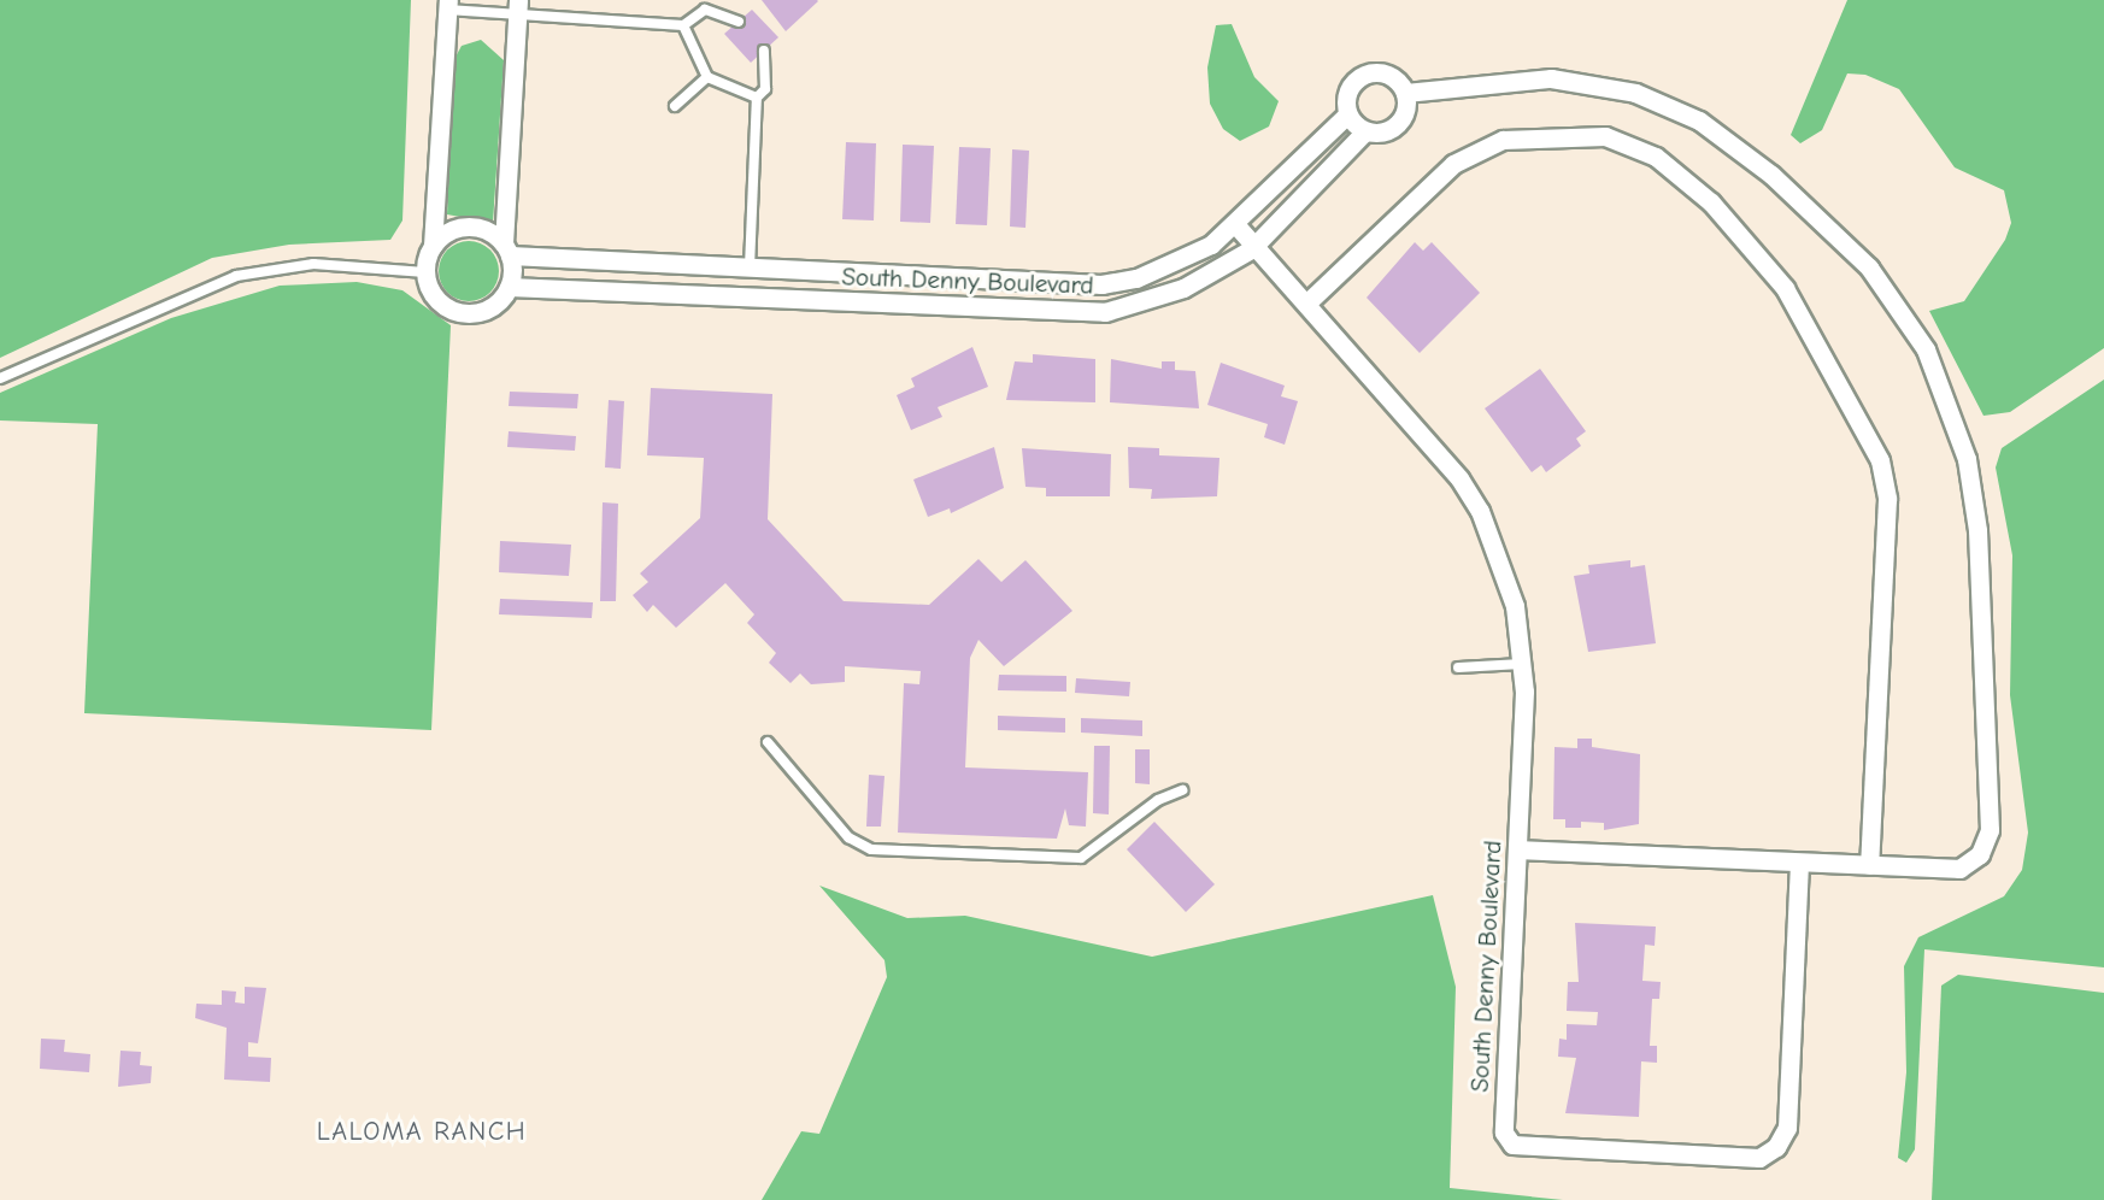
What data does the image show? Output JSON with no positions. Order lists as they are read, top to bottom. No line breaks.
{"streets":{"street":["South Denny Boulevard"]},"districts":["LALOMA RANCH"]}
